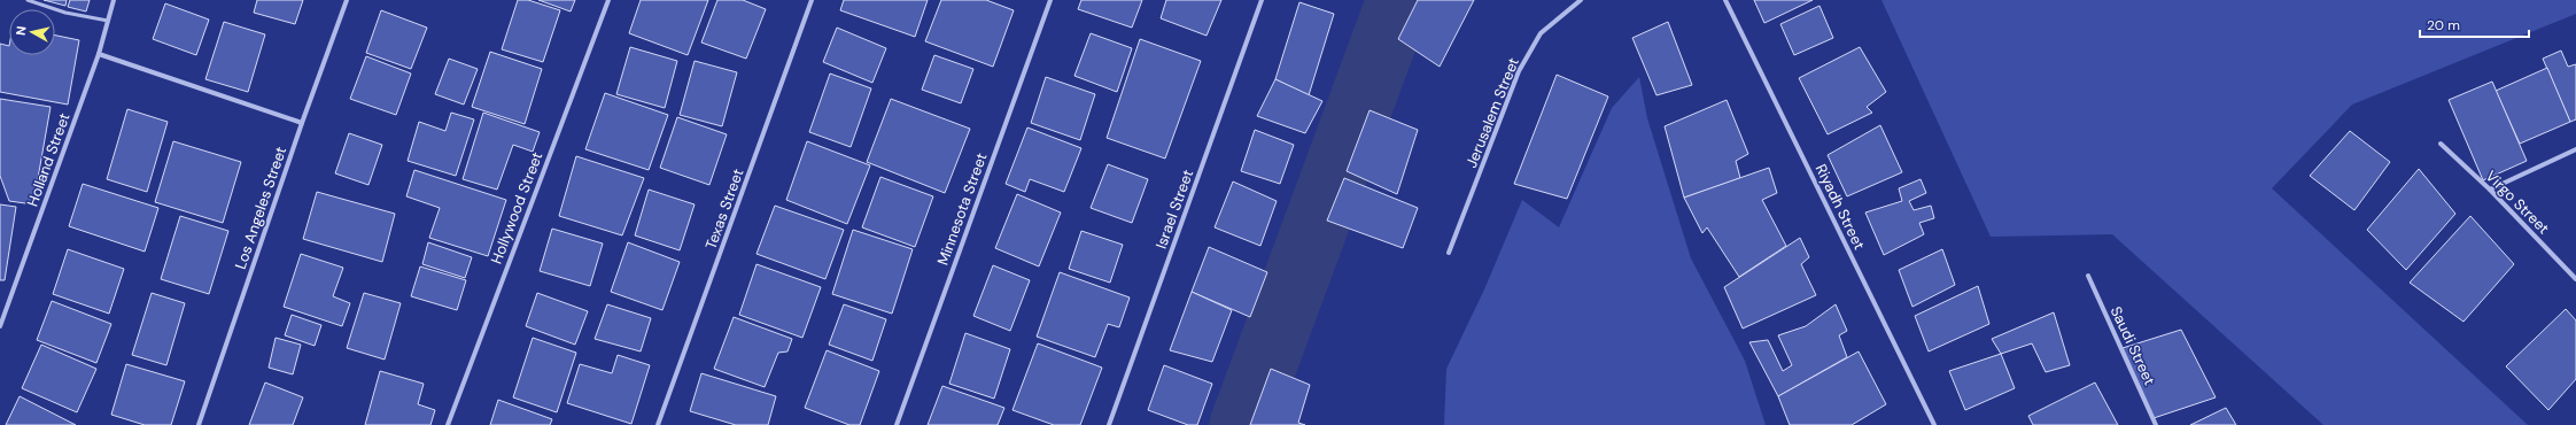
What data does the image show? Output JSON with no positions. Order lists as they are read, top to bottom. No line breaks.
{"streets":{"street":["Jerusalem Street","Holland Street","Virgo Street","Riyadh Street","Los Angeles Street","Hollywood Street","Texas Street","Minnesota Street","Israel Street","Saudi Street"]},"scale_bar":"20 m","north":"left"}
